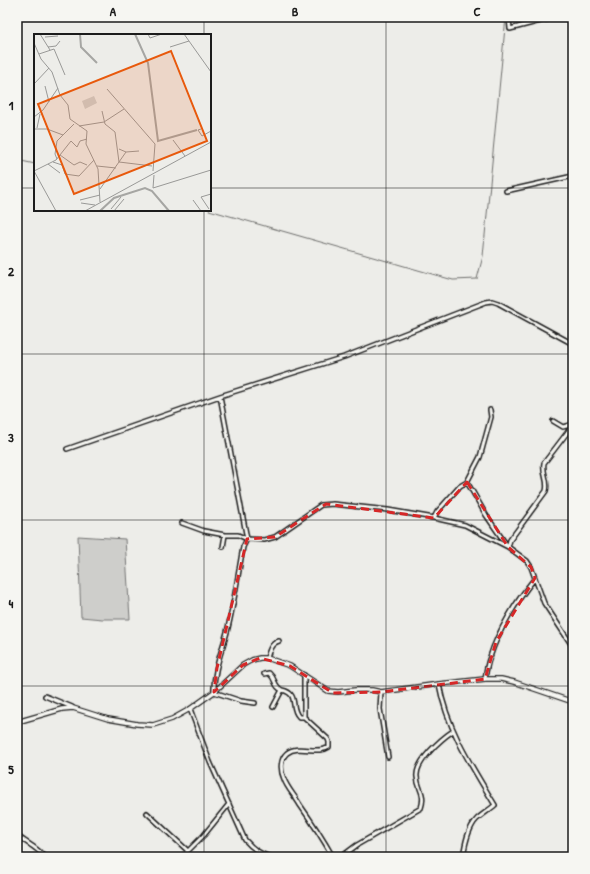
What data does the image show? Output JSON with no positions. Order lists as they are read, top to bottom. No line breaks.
{"grid":{"columns":["A","B","C"],"rows":["1","2","3","4","5"]}}
